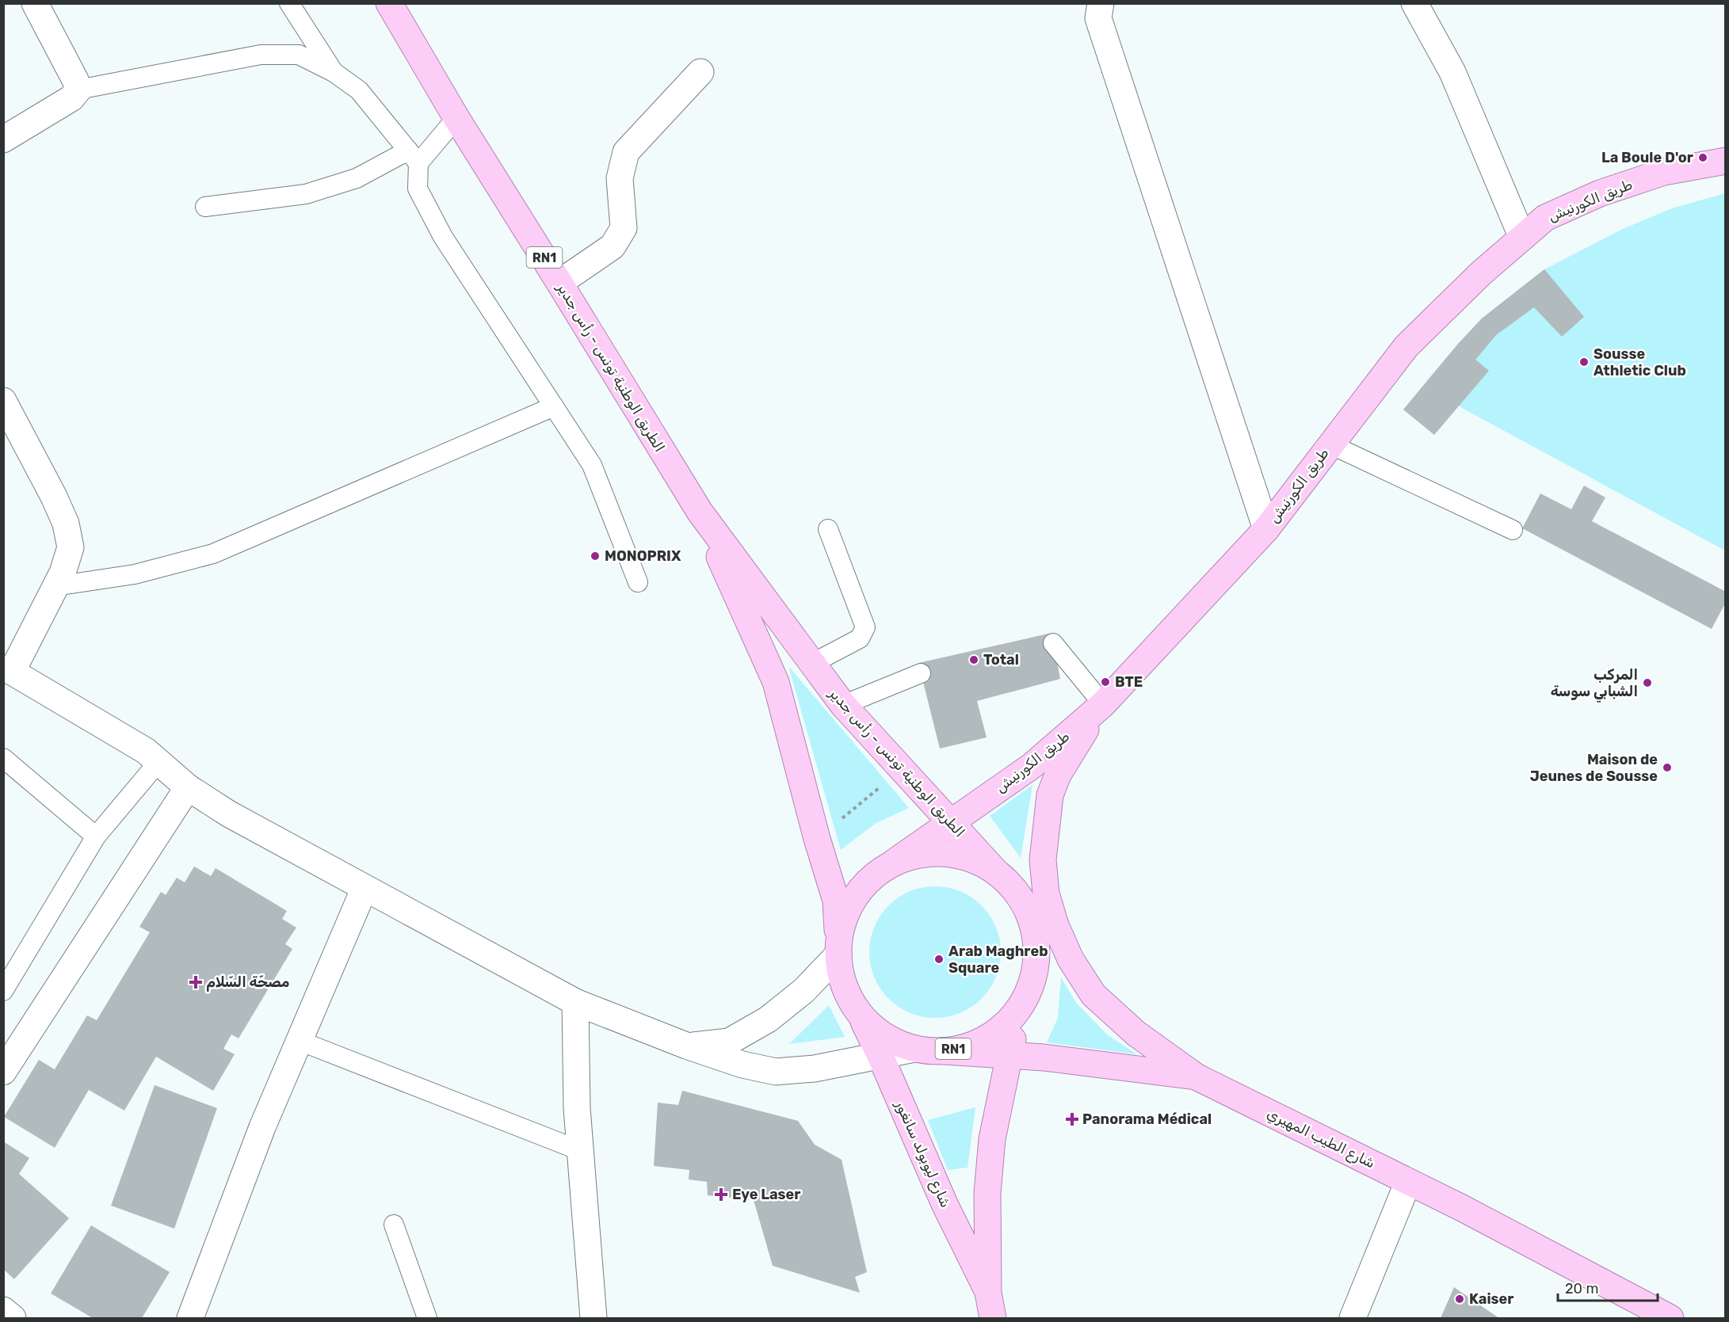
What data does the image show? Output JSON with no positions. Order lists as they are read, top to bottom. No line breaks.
{"streets":{"main road":["طريق الكورنيش","RN1","الطريق الوطنية تونس - رأس جدير","شارع الطيب المهيري","شارع ليوبولد سانغور"]},"crossings":[["طريق الكورنيش","RN1"],["طريق الكورنيش","الطريق الوطنية تونس - رأس جدير"],["RN1","الطريق الوطنية تونس - رأس جدير"],["RN1","شارع الطيب المهيري"],["RN1","شارع ليوبولد سانغور"],["شارع الطيب المهيري","شارع ليوبولد سانغور"]],"places":{"other":["La Boule D'or","Sousse Athletic Club","MONOPRIX","Total","BTE","المركب الشبابي سوسة","Maison de Jeunes de Sousse","Arab Maghreb Square","Kaiser"],"health":["مصحّة السّلام","Panorama Médical","Eye Laser"]},"scale_bar":"20 m"}
